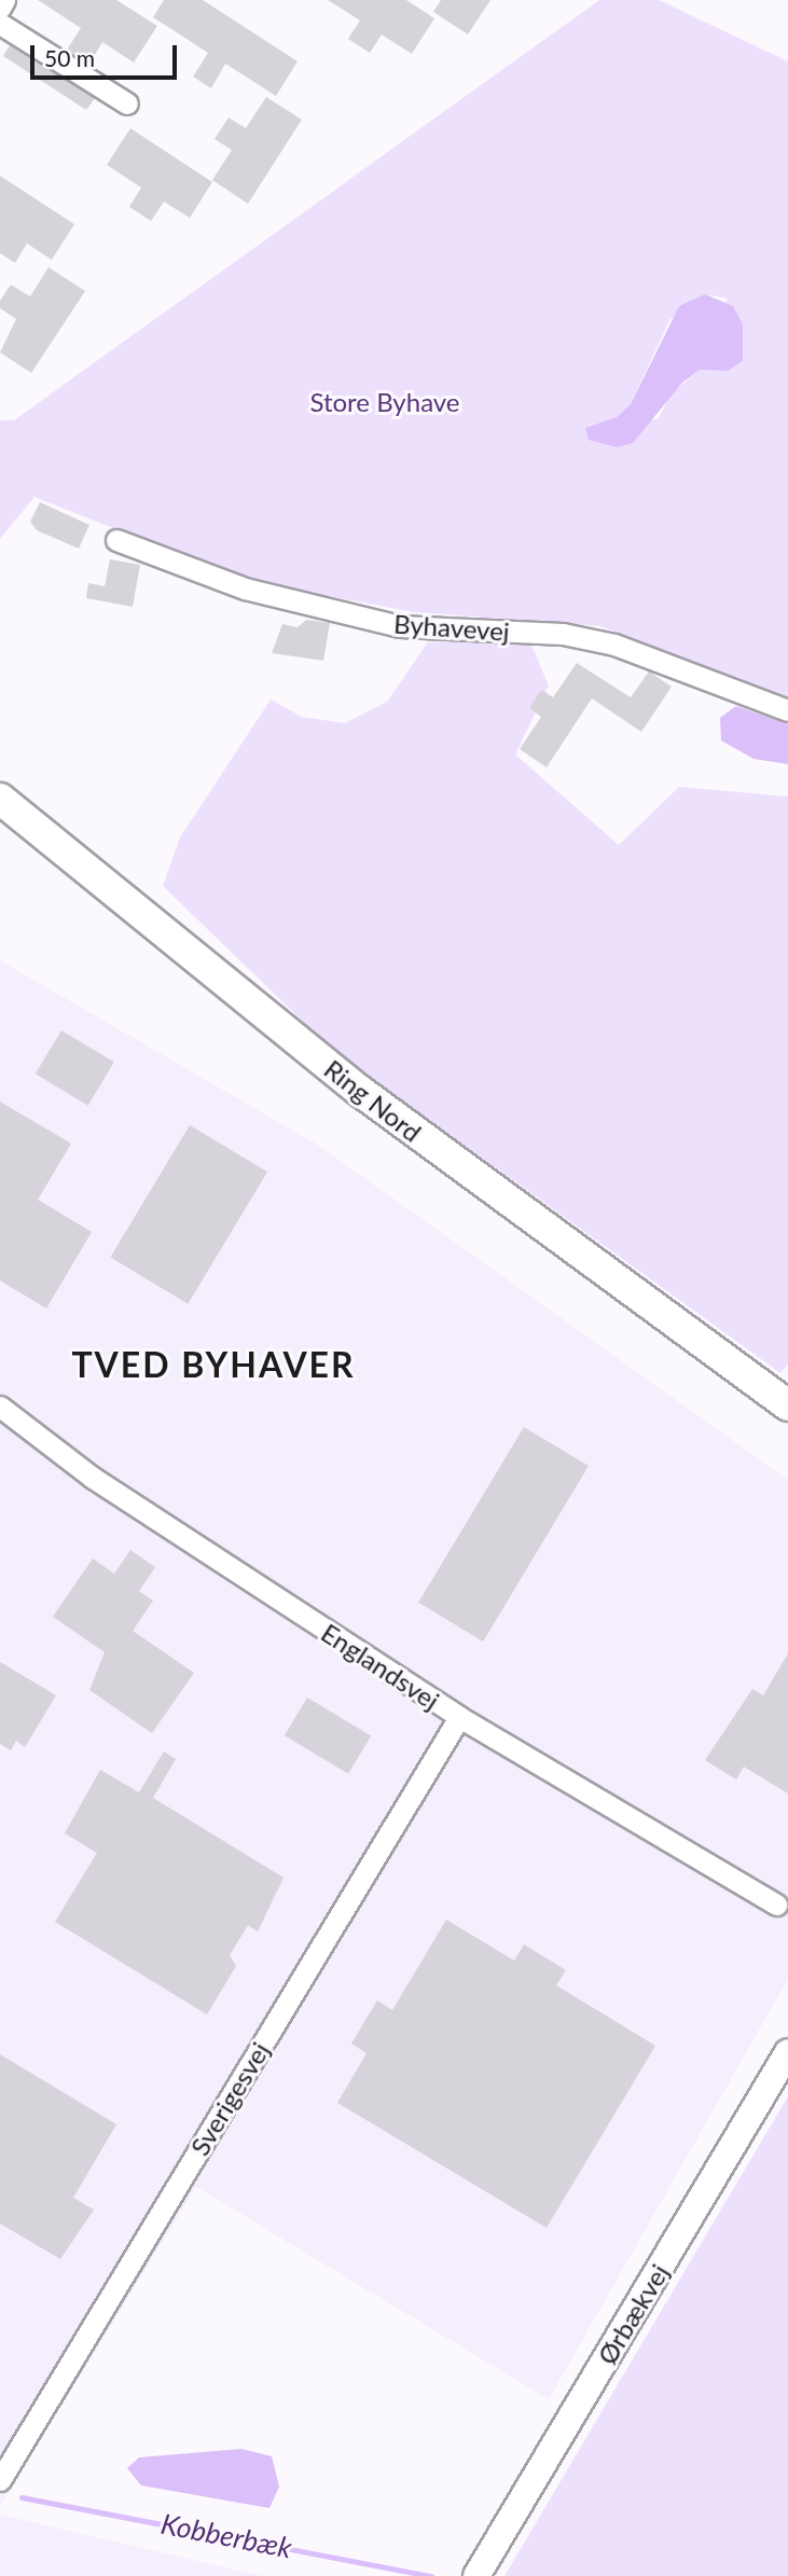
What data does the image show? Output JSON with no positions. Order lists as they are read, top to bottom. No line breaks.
{"streets":{"main road":["Ring Nord"],"street":["Byhavevej","Englandsvej","Sverigesvej","Ørbækvej"]},"crossings":[["Englandsvej","Sverigesvej"]],"districts":["TVED BYHAVER"],"water":["Kobberbæk"],"parks":["Store Byhave"],"scale_bar":"50 m"}
